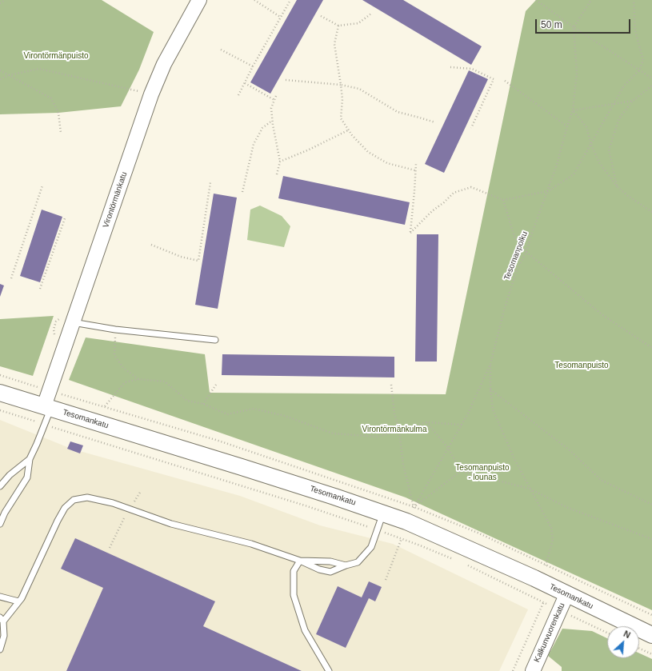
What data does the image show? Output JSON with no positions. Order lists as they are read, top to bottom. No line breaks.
{"streets":{"main road":["Tesomankatu"],"street":["Virontörmänkatu","Kalkunvuorenkatu"],"path":["Tesomanpolku"]},"crossings":[["Virontörmänkatu","Tesomankatu"],["Tesomankatu","Kalkunvuorenkatu"]],"parks":["Virontörmänpuisto","Tesomanpuisto","Virontörmänkulma","Tesomanpuisto - lounas"],"scale_bar":"50 m","north":"top right"}
